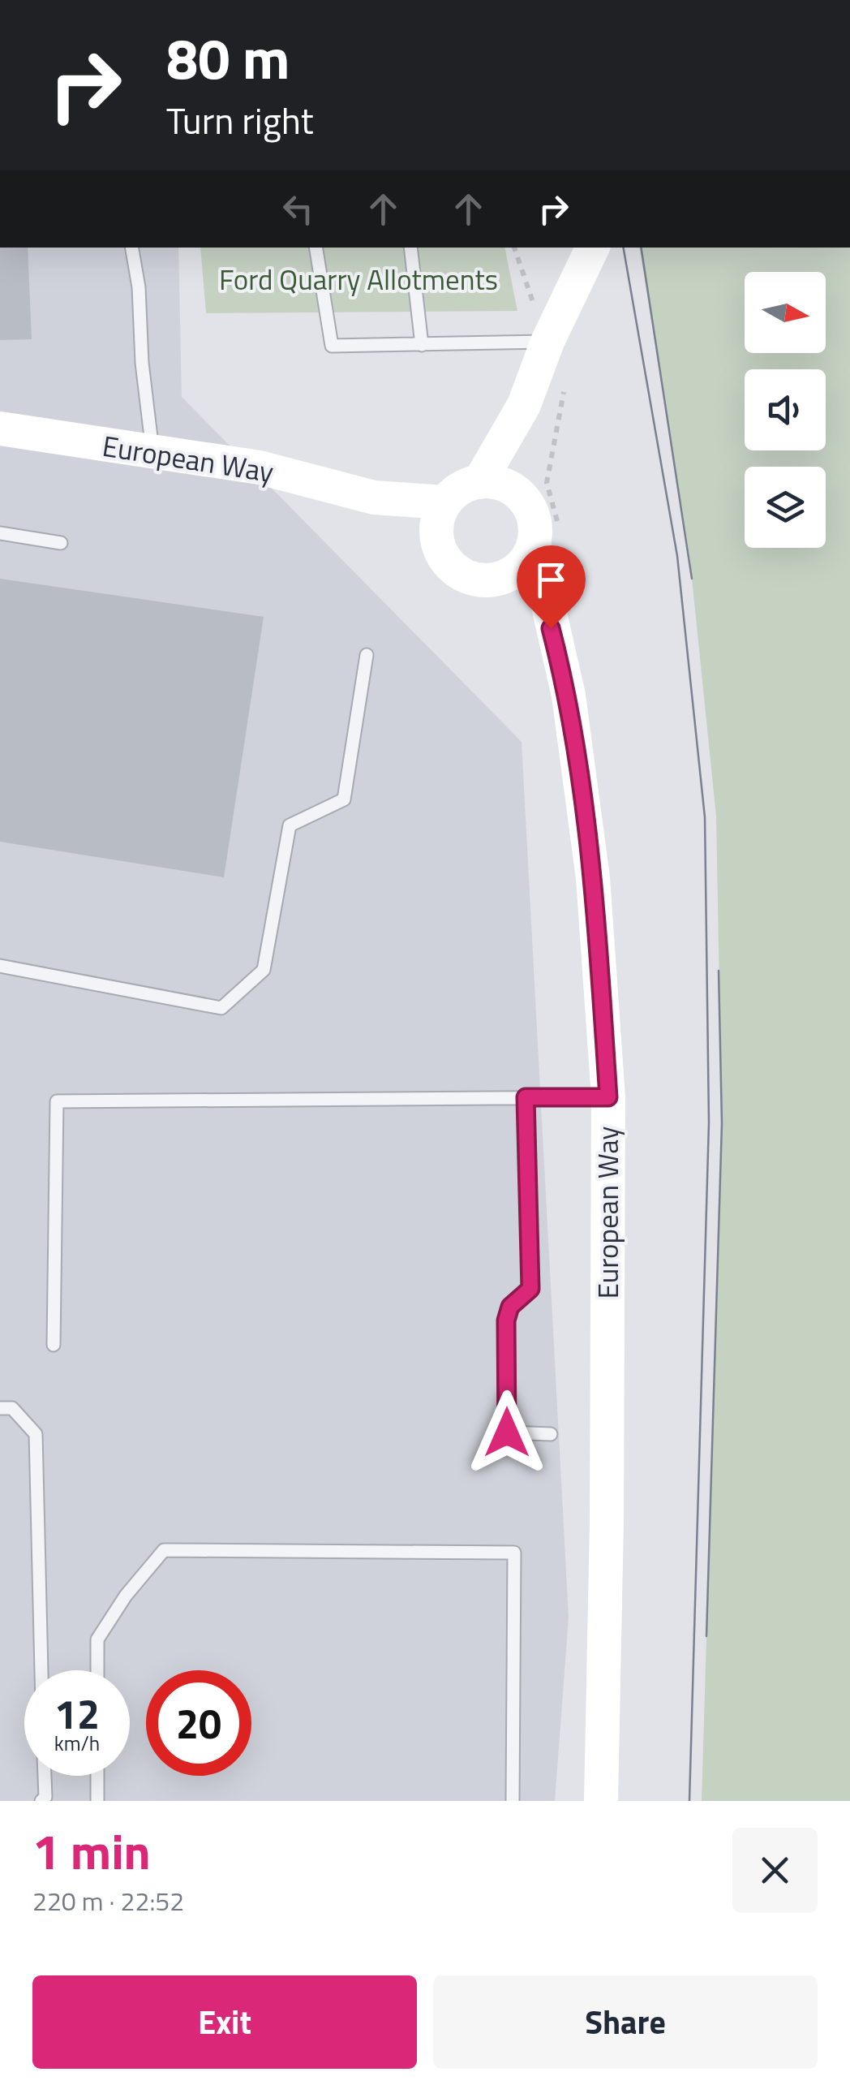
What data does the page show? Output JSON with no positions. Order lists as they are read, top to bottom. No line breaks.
{"streets":{"street":["European Way"]},"parks":["Ford Quarry Allotments"],"north":"right","page":{"turn":["80 m","Turn right"],"speed":"12 km/h","limit":"20","heading":["1 min","220 m · 22:52"],"buttons":["Exit","Share"]}}
